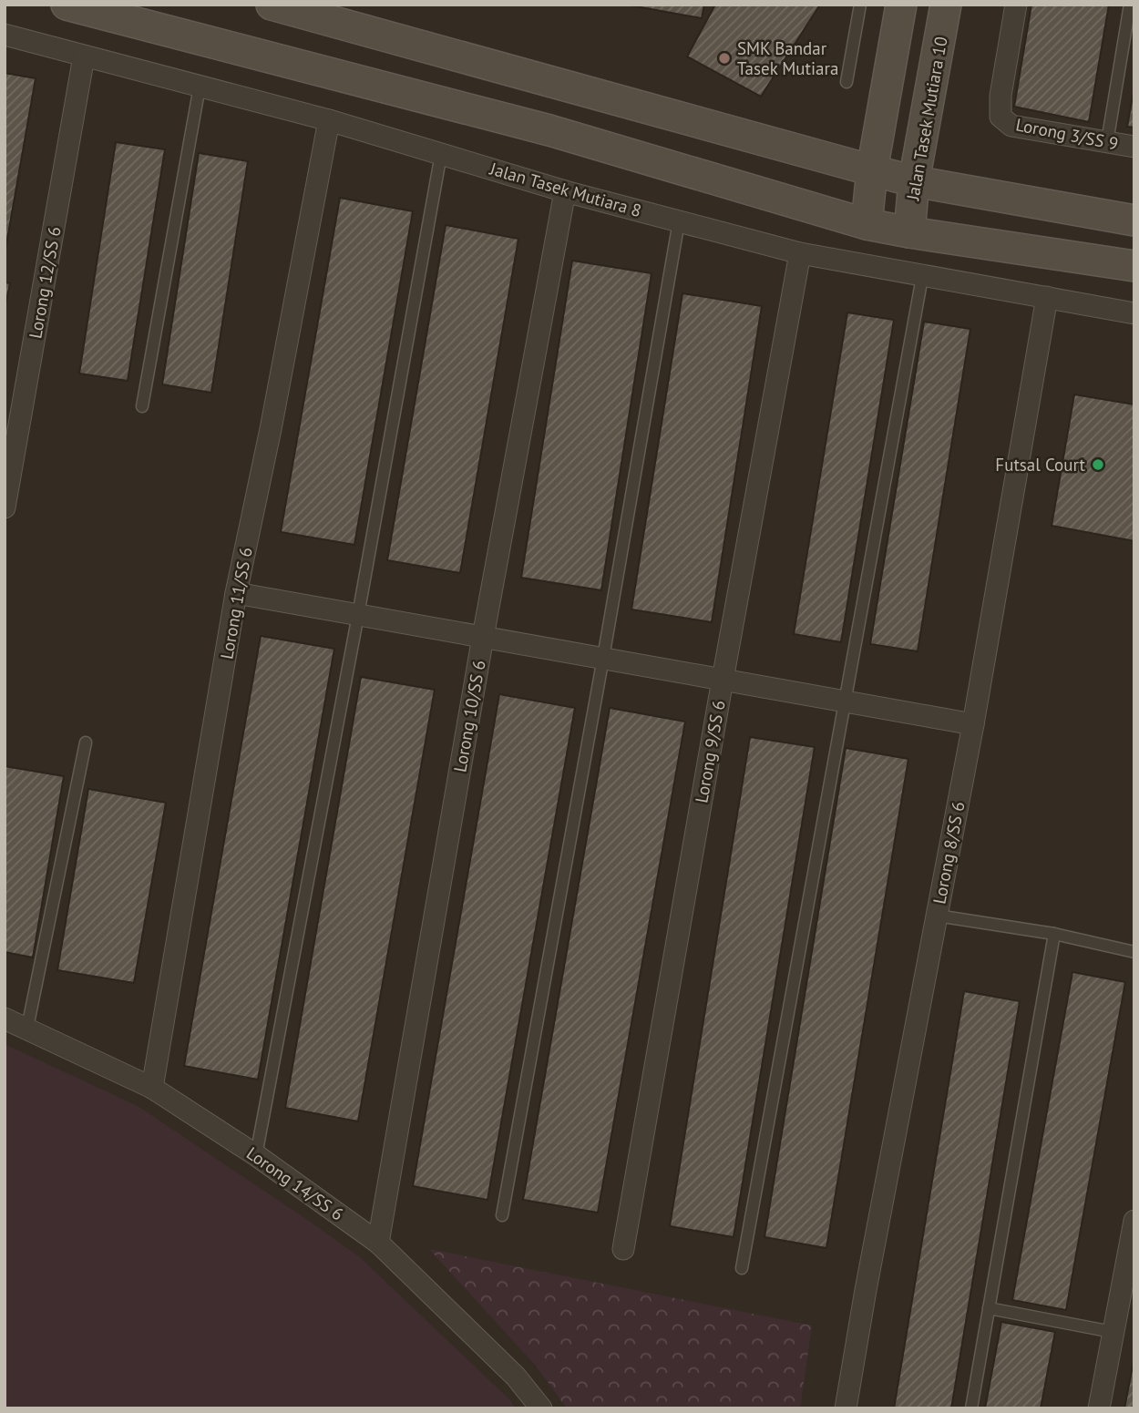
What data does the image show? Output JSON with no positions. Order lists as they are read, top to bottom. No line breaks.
{"streets":{"street":["Jalan Tasek Mutiara 10","Lorong 3/SS 9","Jalan Tasek Mutiara 8","Lorong 12/SS 6","Lorong 11/SS 6","Lorong 10/SS 6","Lorong 9/SS 6","Lorong 8/SS 6","Lorong 14/SS 6"]},"crossings":[["Jalan Tasek Mutiara 8","Lorong 12/SS 6"],["Jalan Tasek Mutiara 8","Lorong 11/SS 6"],["Jalan Tasek Mutiara 8","Lorong 10/SS 6"],["Jalan Tasek Mutiara 8","Lorong 9/SS 6"],["Jalan Tasek Mutiara 8","Lorong 8/SS 6"],["Lorong 11/SS 6","Lorong 14/SS 6"],["Lorong 10/SS 6","Lorong 14/SS 6"]],"places":["SMK Bandar Tasek Mutiara","Futsal Court"]}
